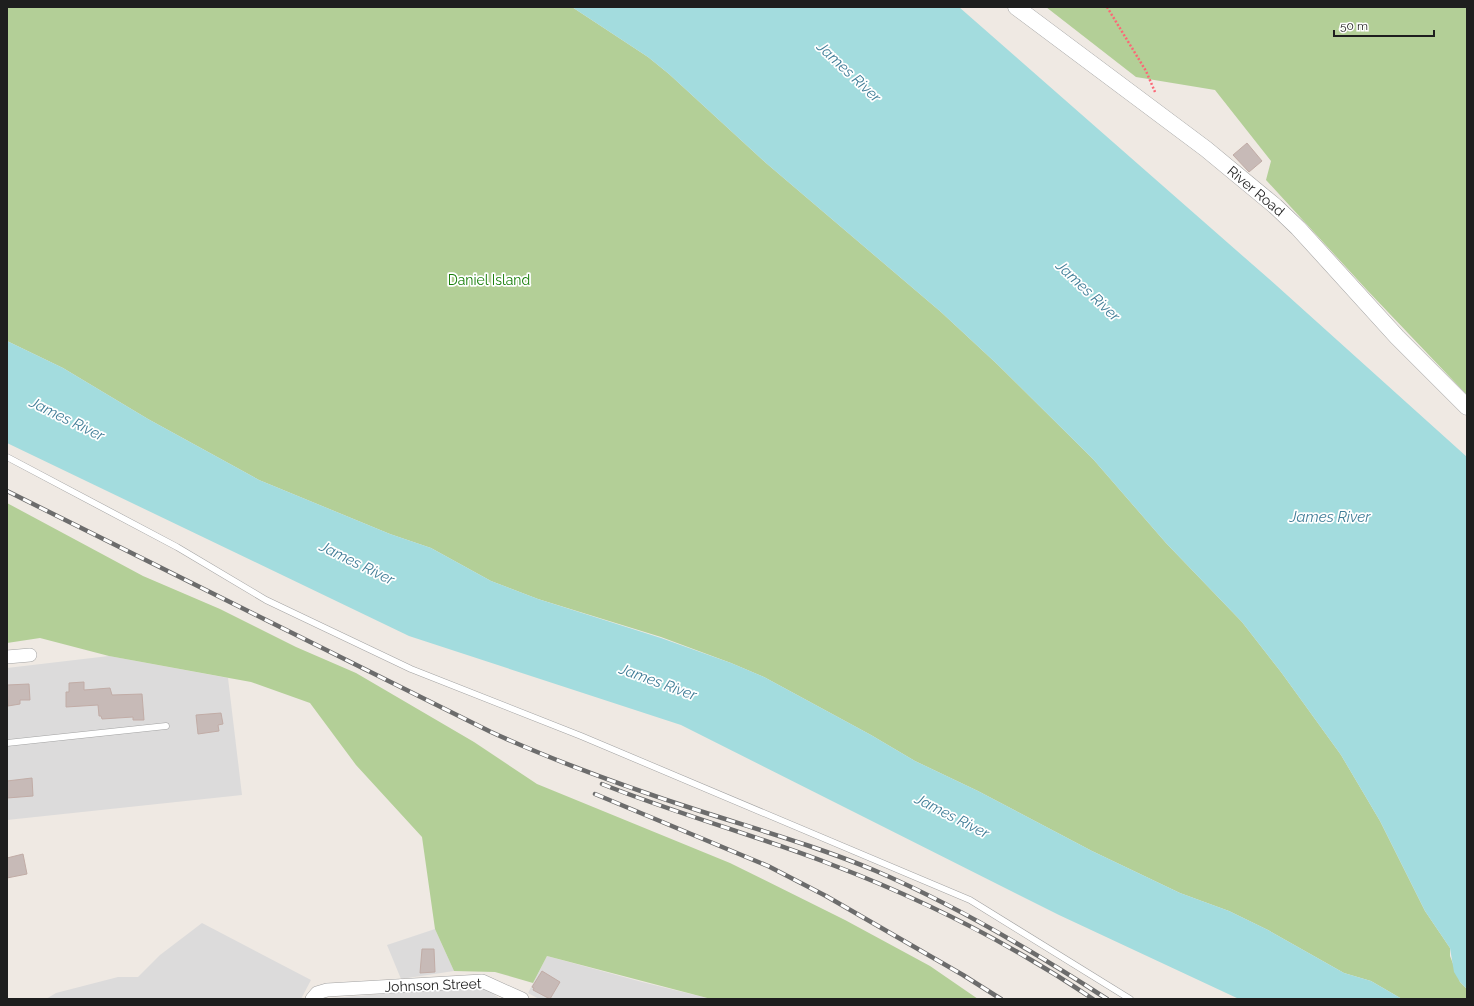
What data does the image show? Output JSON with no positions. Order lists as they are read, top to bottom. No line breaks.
{"streets":{"street":["River Road","Johnson Street"]},"water":["James River"],"parks":["Daniel Island"],"scale_bar":"50 m"}
